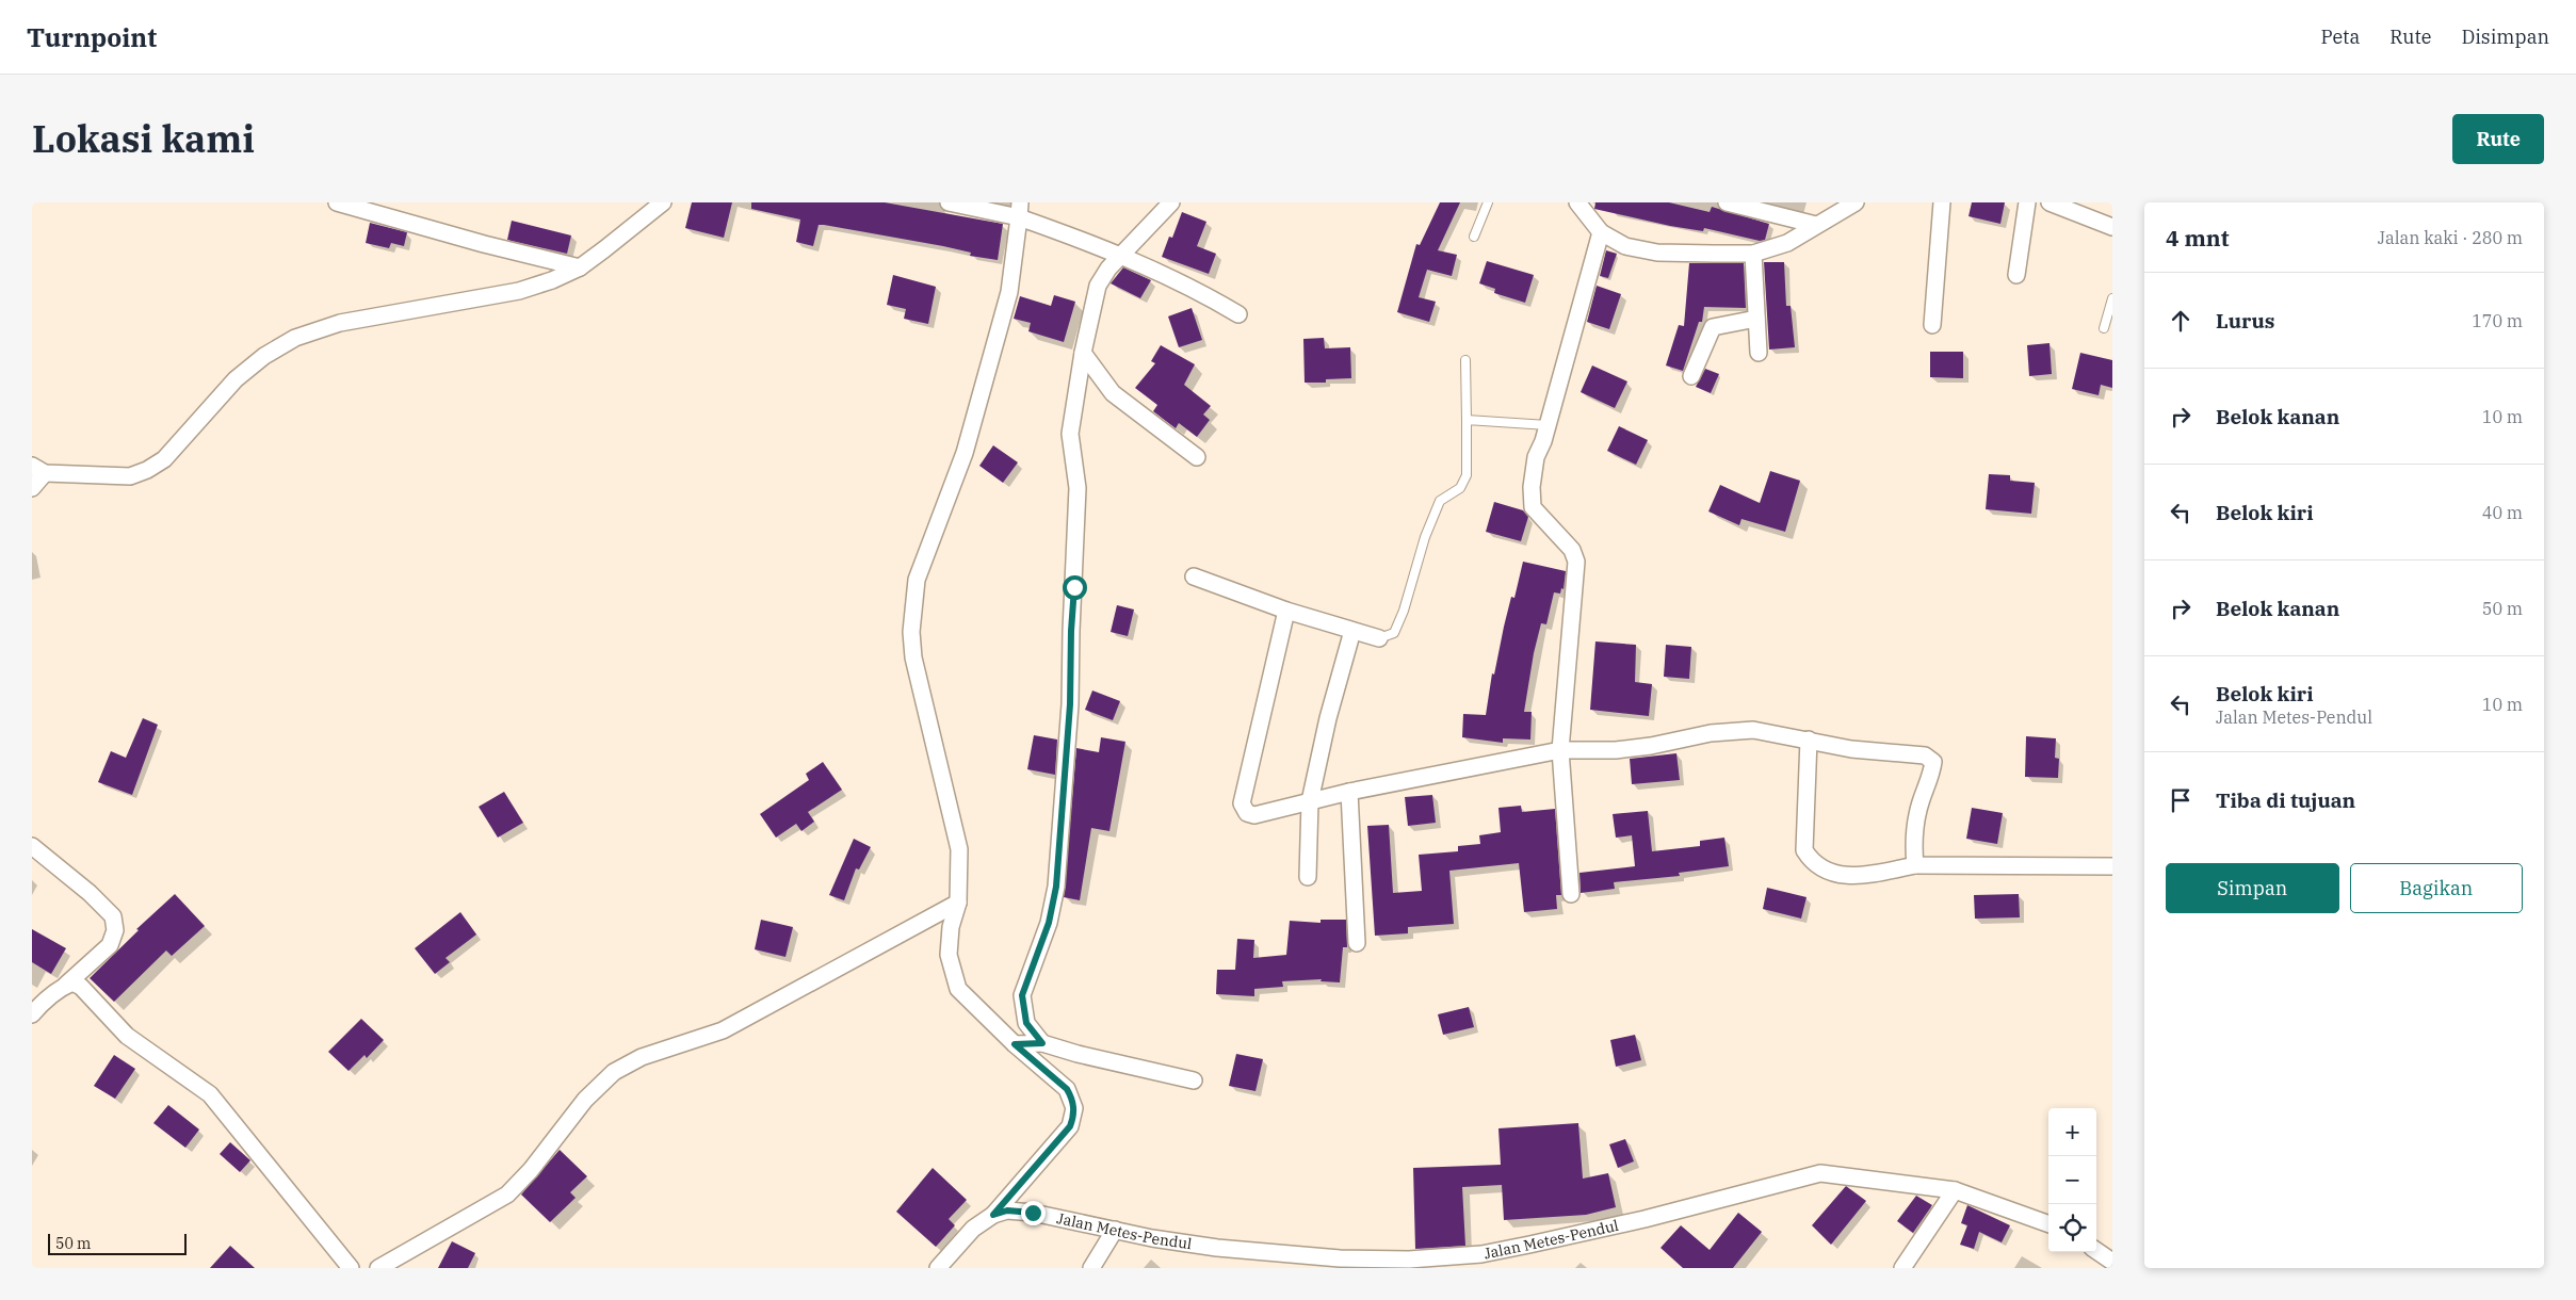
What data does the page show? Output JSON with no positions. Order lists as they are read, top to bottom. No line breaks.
{"streets":{"street":["Jalan Metes-Pendul"]},"scale_bar":"50 m","page":{"header":"Turnpoint","nav":["Peta","Rute","Disimpan"],"title":"Lokasi kami","buttons":["Rute",["Simpan","Bagikan"]],"heading":["4 mnt","Jalan kaki · 280 m"],"list":[["Lurus","170 m"],["Belok kanan","10 m"],["Belok kiri","40 m"],["Belok kanan","50 m"],["Belok kiri","Jalan Metes-Pendul","10 m"],"Tiba di tujuan"],"map_buttons":["+","−"],"scale":"50 m"}}
